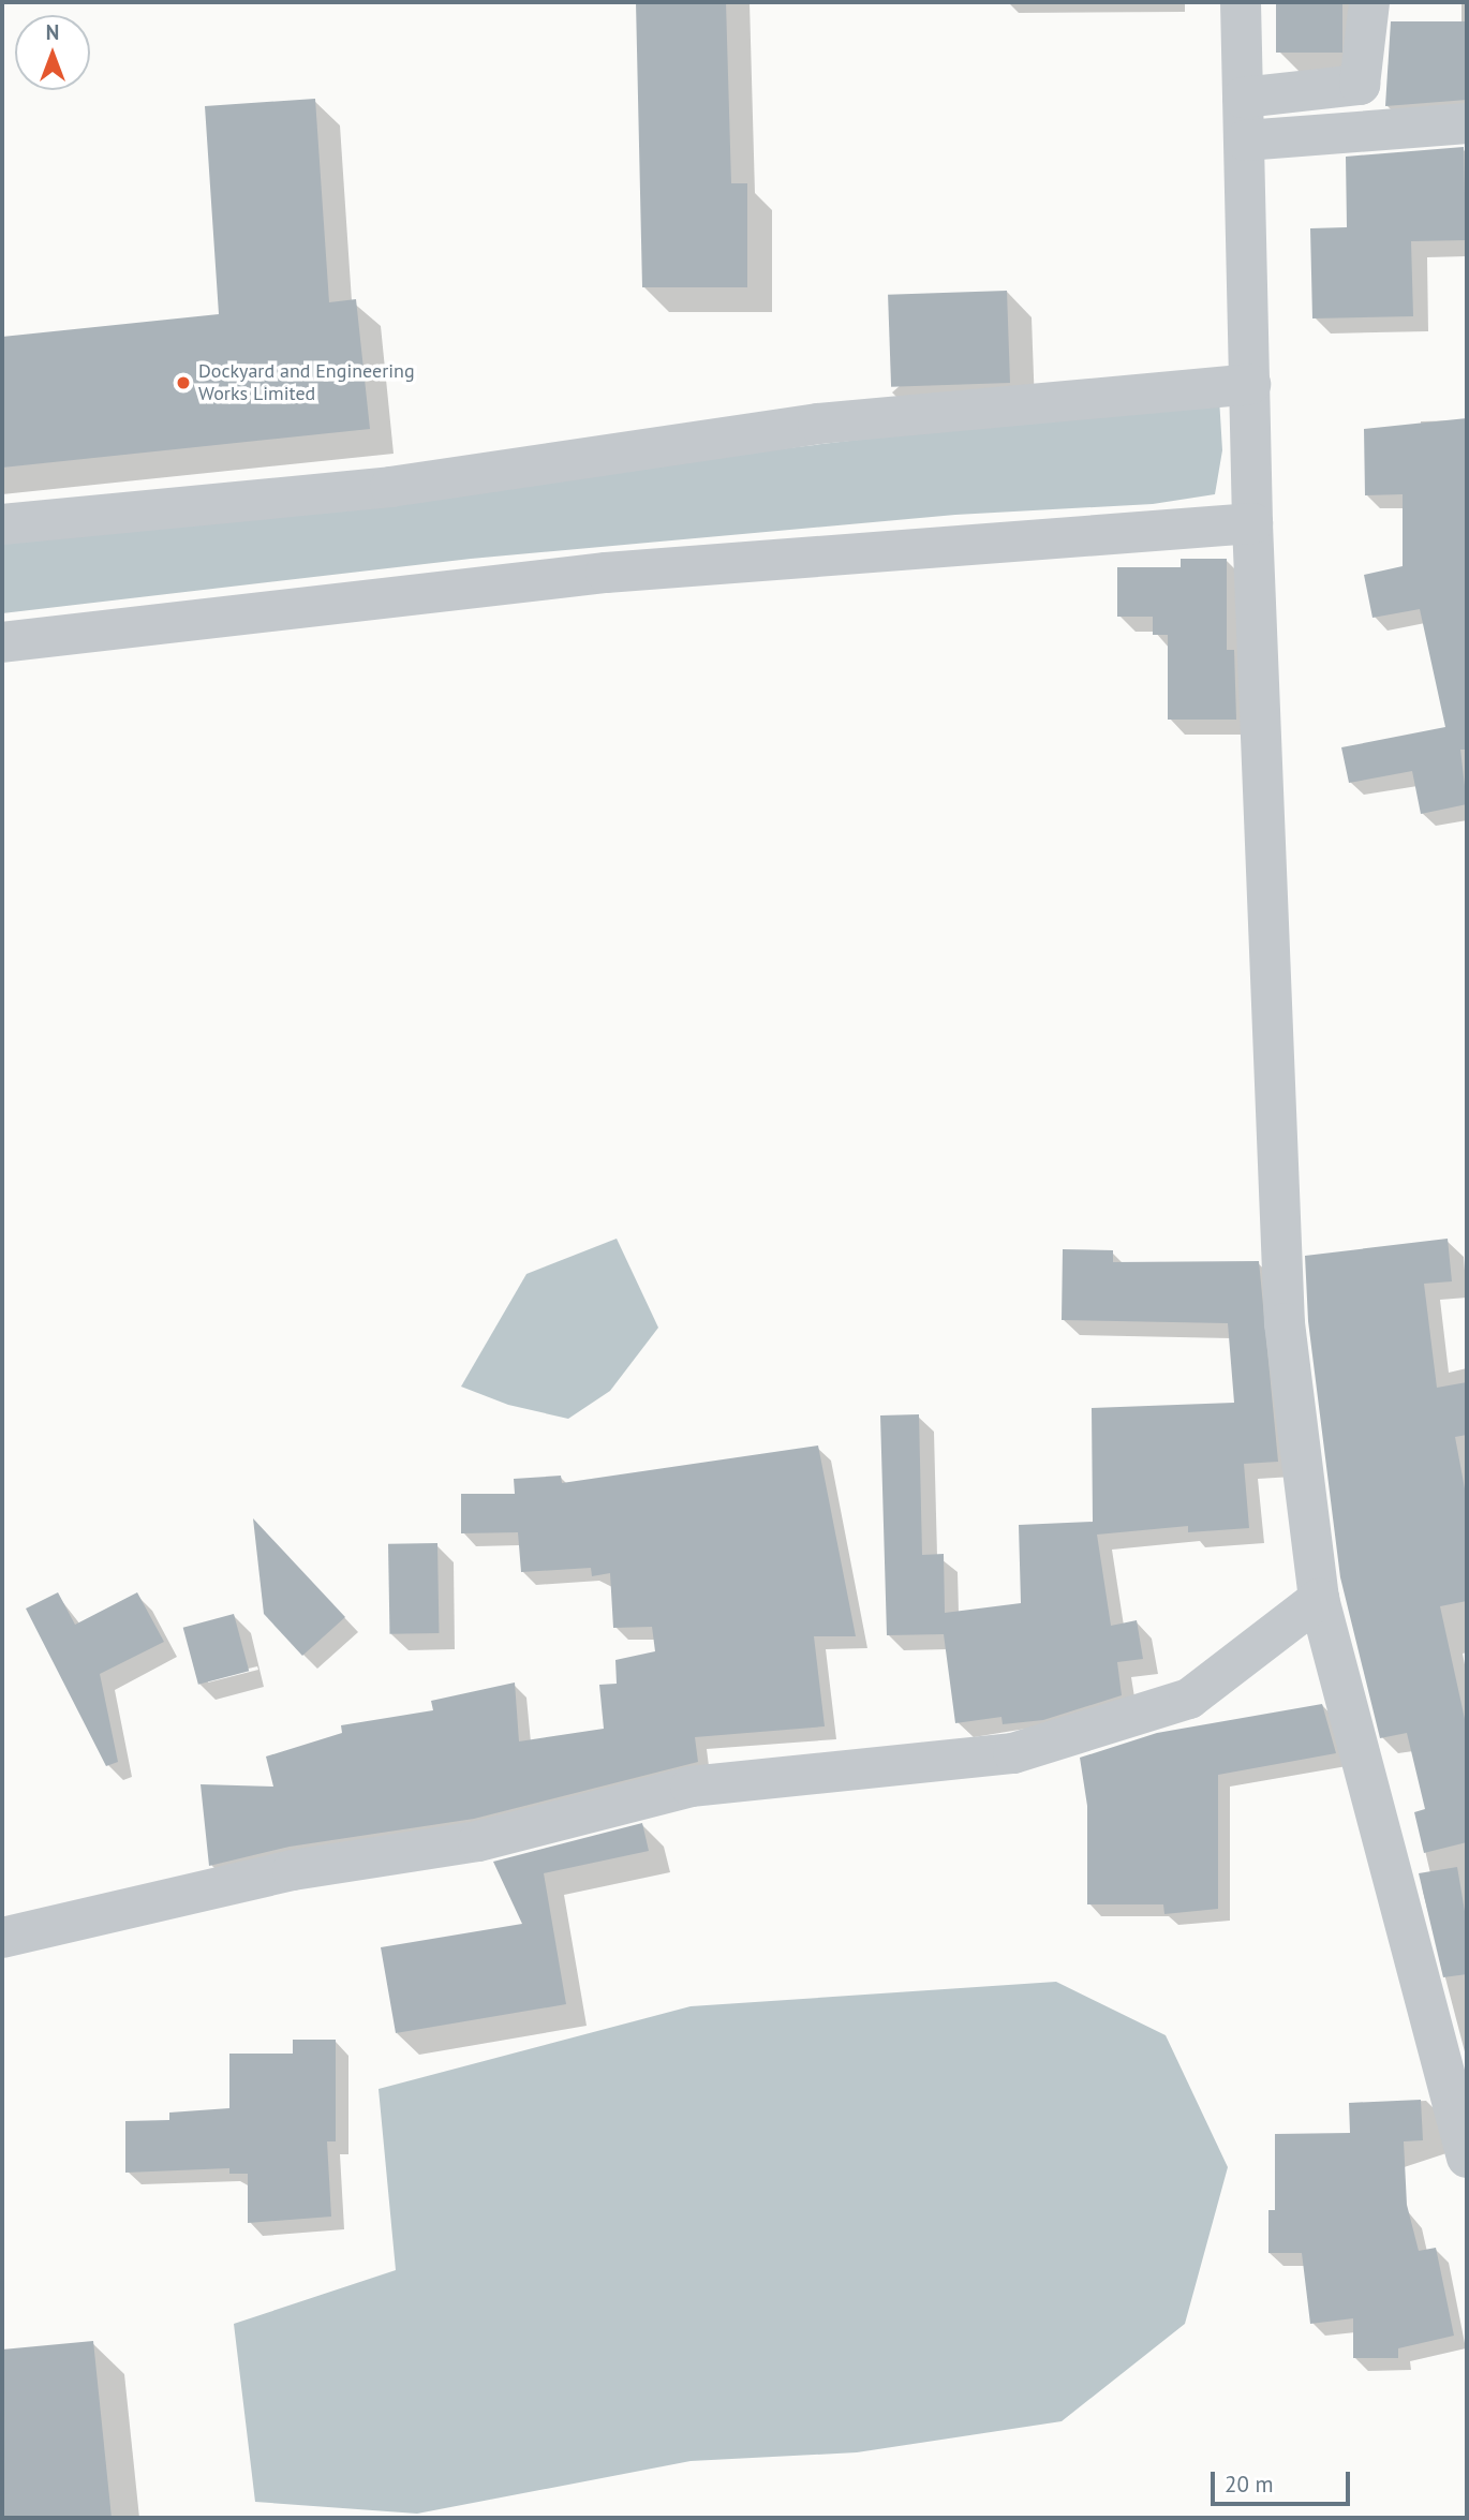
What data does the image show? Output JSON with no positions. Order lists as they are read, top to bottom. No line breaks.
{"places":["Dockyard and Engineering Works Limited"],"scale_bar":"20 m","north":"top"}
